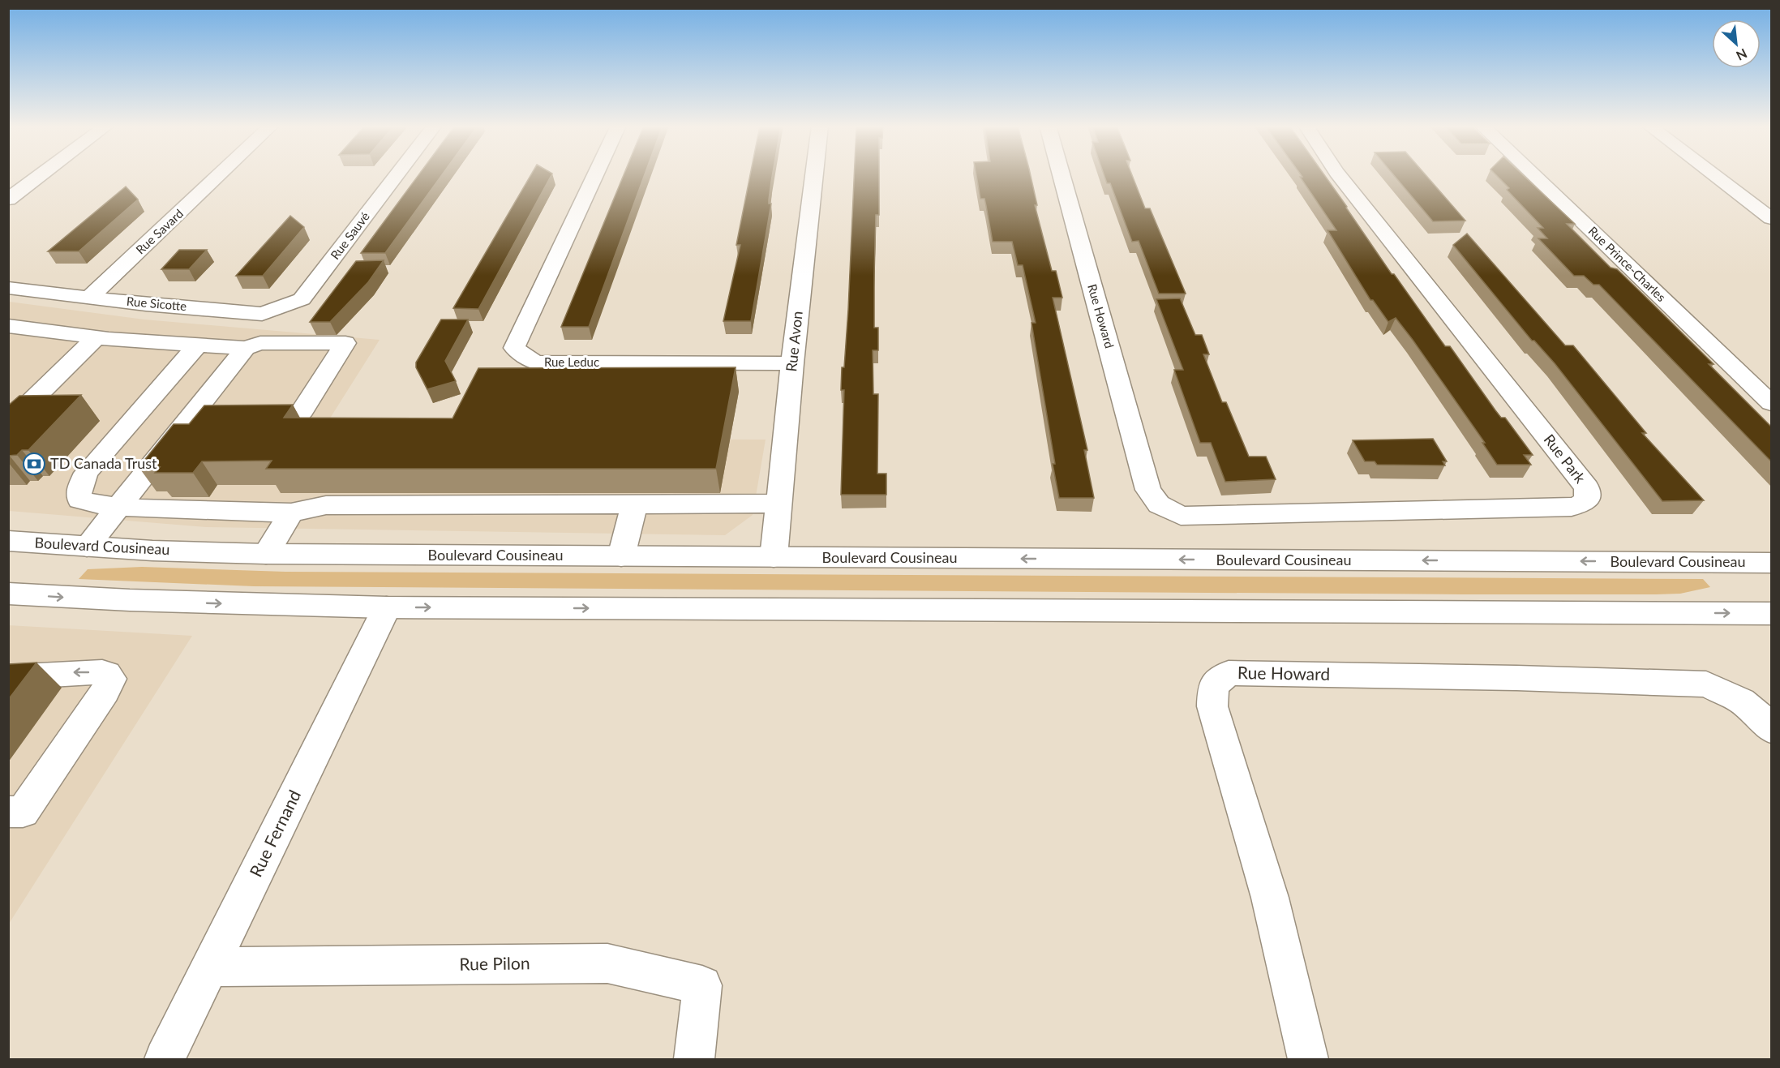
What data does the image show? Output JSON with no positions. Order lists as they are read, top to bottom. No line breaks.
{"streets":{"street":["Rue Savard","Rue Sauvé","Rue Prince-Charles","Rue Sicotte","Rue Howard","Rue Avon","Rue Leduc","Rue Park","Boulevard Cousineau","Rue Fernand","Rue Pilon"]},"crossings":[["Rue Savard","Rue Sicotte"],["Rue Sauvé","Rue Sicotte"],["Rue Howard","Rue Park"],["Rue Avon","Rue Leduc"],["Rue Avon","Boulevard Cousineau"],["Rue Fernand","Rue Pilon"]],"places":{"bank":["TD Canada Trust"]},"north":"bottom right"}
